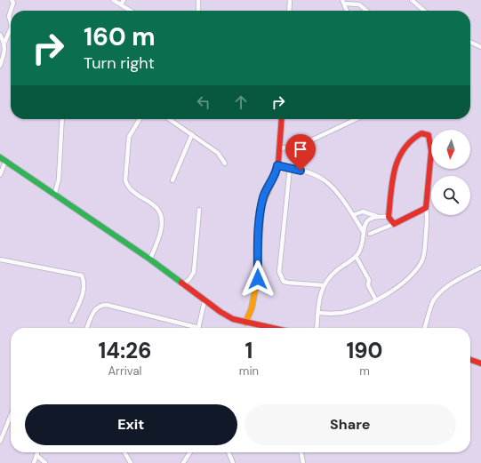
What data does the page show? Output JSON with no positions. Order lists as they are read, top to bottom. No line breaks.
{"north":"bottom","page":{"turn":["160 m","Turn right"],"eta":["14:26","Arrival","1","min","190","m"],"buttons":["Exit","Share"]}}
